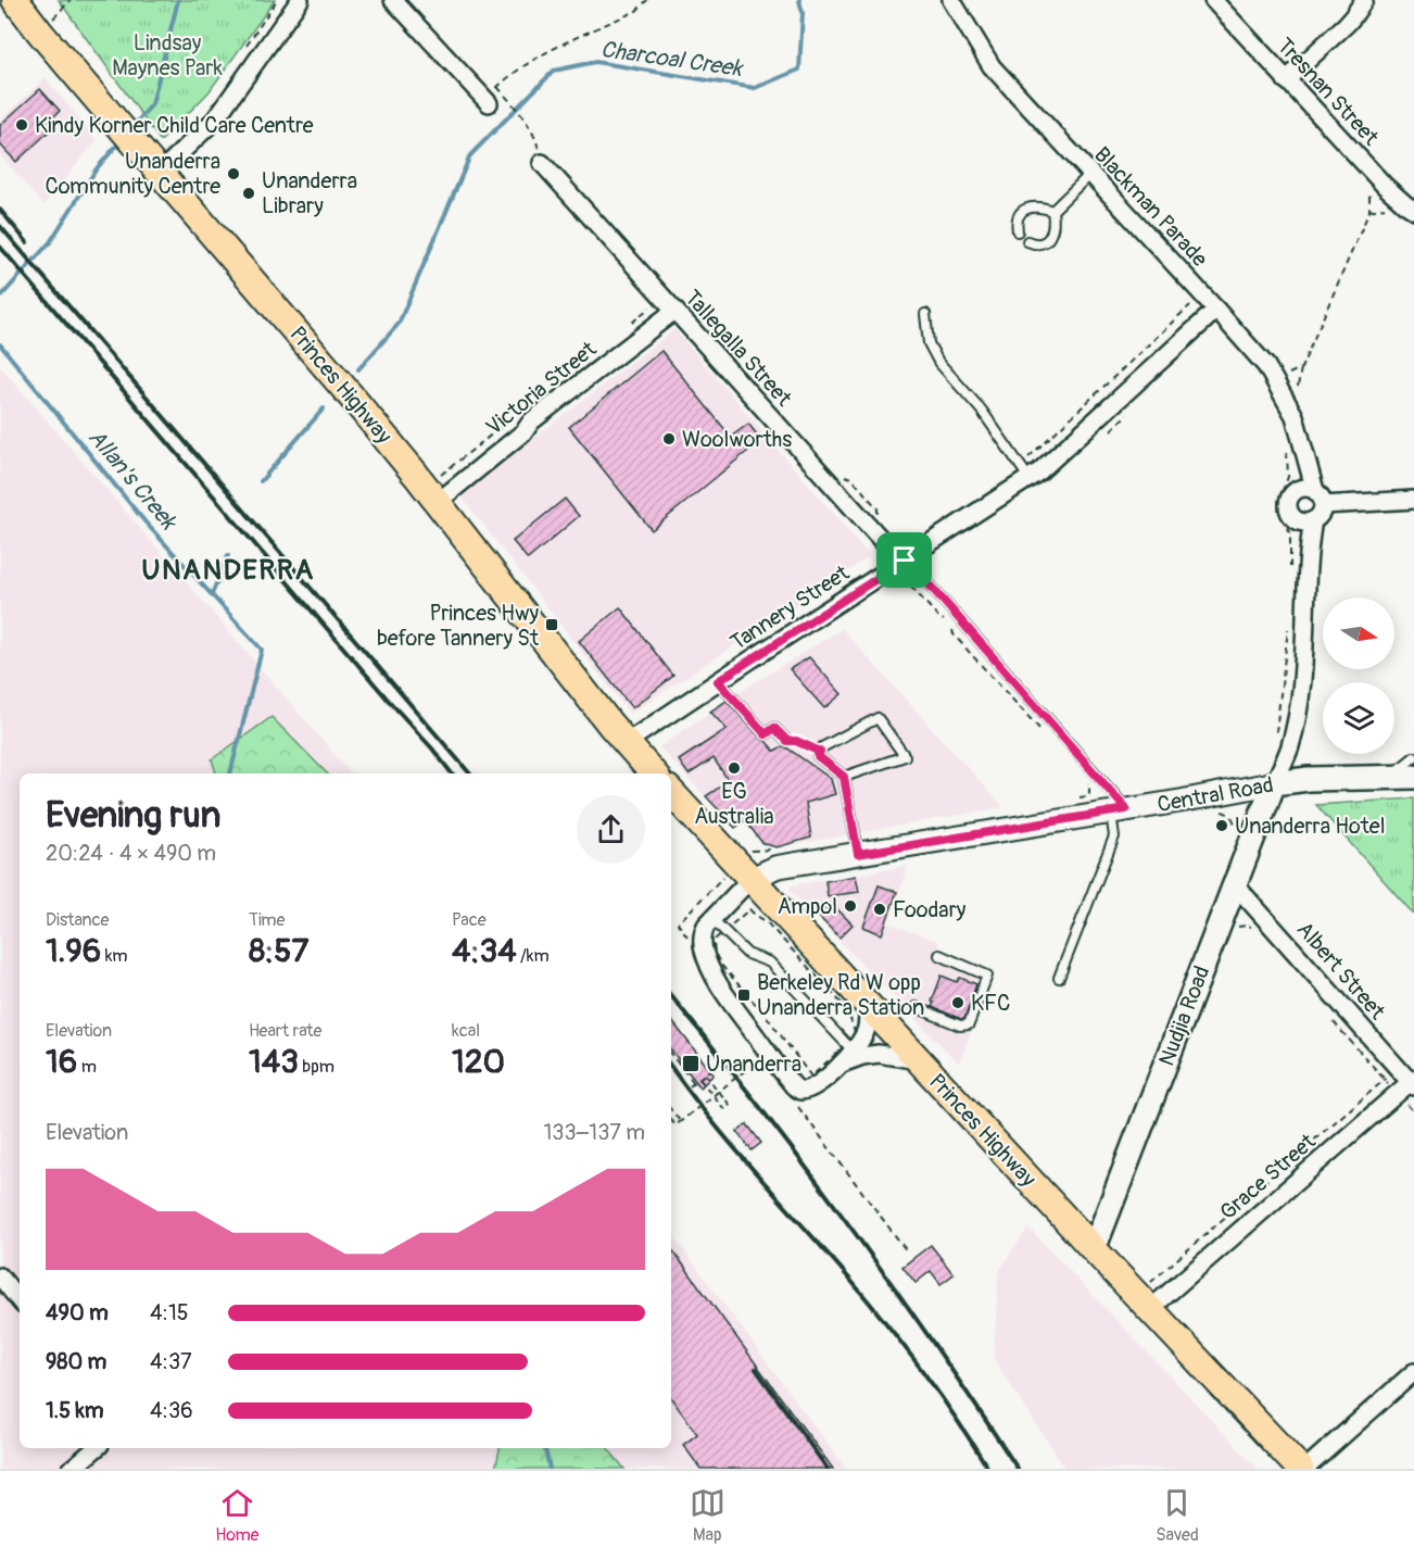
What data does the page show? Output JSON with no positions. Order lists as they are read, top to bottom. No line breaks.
{"streets":{"main road":["Princes Highway","Central Road","Nudjia Road"],"street":["Tresnan Street","Blackman Parade","Tallegalla Street","Victoria Street","Tannery Street","Albert Street","Grace Street"]},"crossings":[["Blackman Parade","Tannery Street"],["Tallegalla Street","Victoria Street"],["Tallegalla Street","Tannery Street"],["Princes Highway","Victoria Street"],["Princes Highway","Tannery Street"],["Princes Highway","Central Road"],["Princes Highway","Nudjia Road"],["Princes Highway","Grace Street"],["Central Road","Nudjia Road"],["Albert Street","Nudjia Road"],["Albert Street","Grace Street"]],"districts":["UNANDERRA"],"water":["Charcoal Creek","Allan's Creek"],"parks":["Lindsay Maynes Park"],"places":{"other":["Kindy Korner Child Care Centre","Unanderra Community Centre","Unanderra Library","Woolworths","EG Australia","Unanderra Hotel","Ampol","Foodary","KFC"],"transit":["Princes Hwy before Tannery St","Berkeley Rd W opp Unanderra Station","Unanderra"]},"north":"right","page":{"heading":["Evening run","20:24 · 4 × 490 m"],"stats":[["Distance","1.96 km"],["Time","8:57"],["Pace","4:34 /km"],["Elevation","16 m"],["Heart rate","143 bpm"],["kcal","120"]],"chart":["Elevation","133–137 m"],"list":[{"name":"490 m","note":"4:15"},{"name":"980 m","note":"4:37"},{"name":"1.5 km","note":"4:36"}],"tabs":["Home","Map","Saved"]}}
